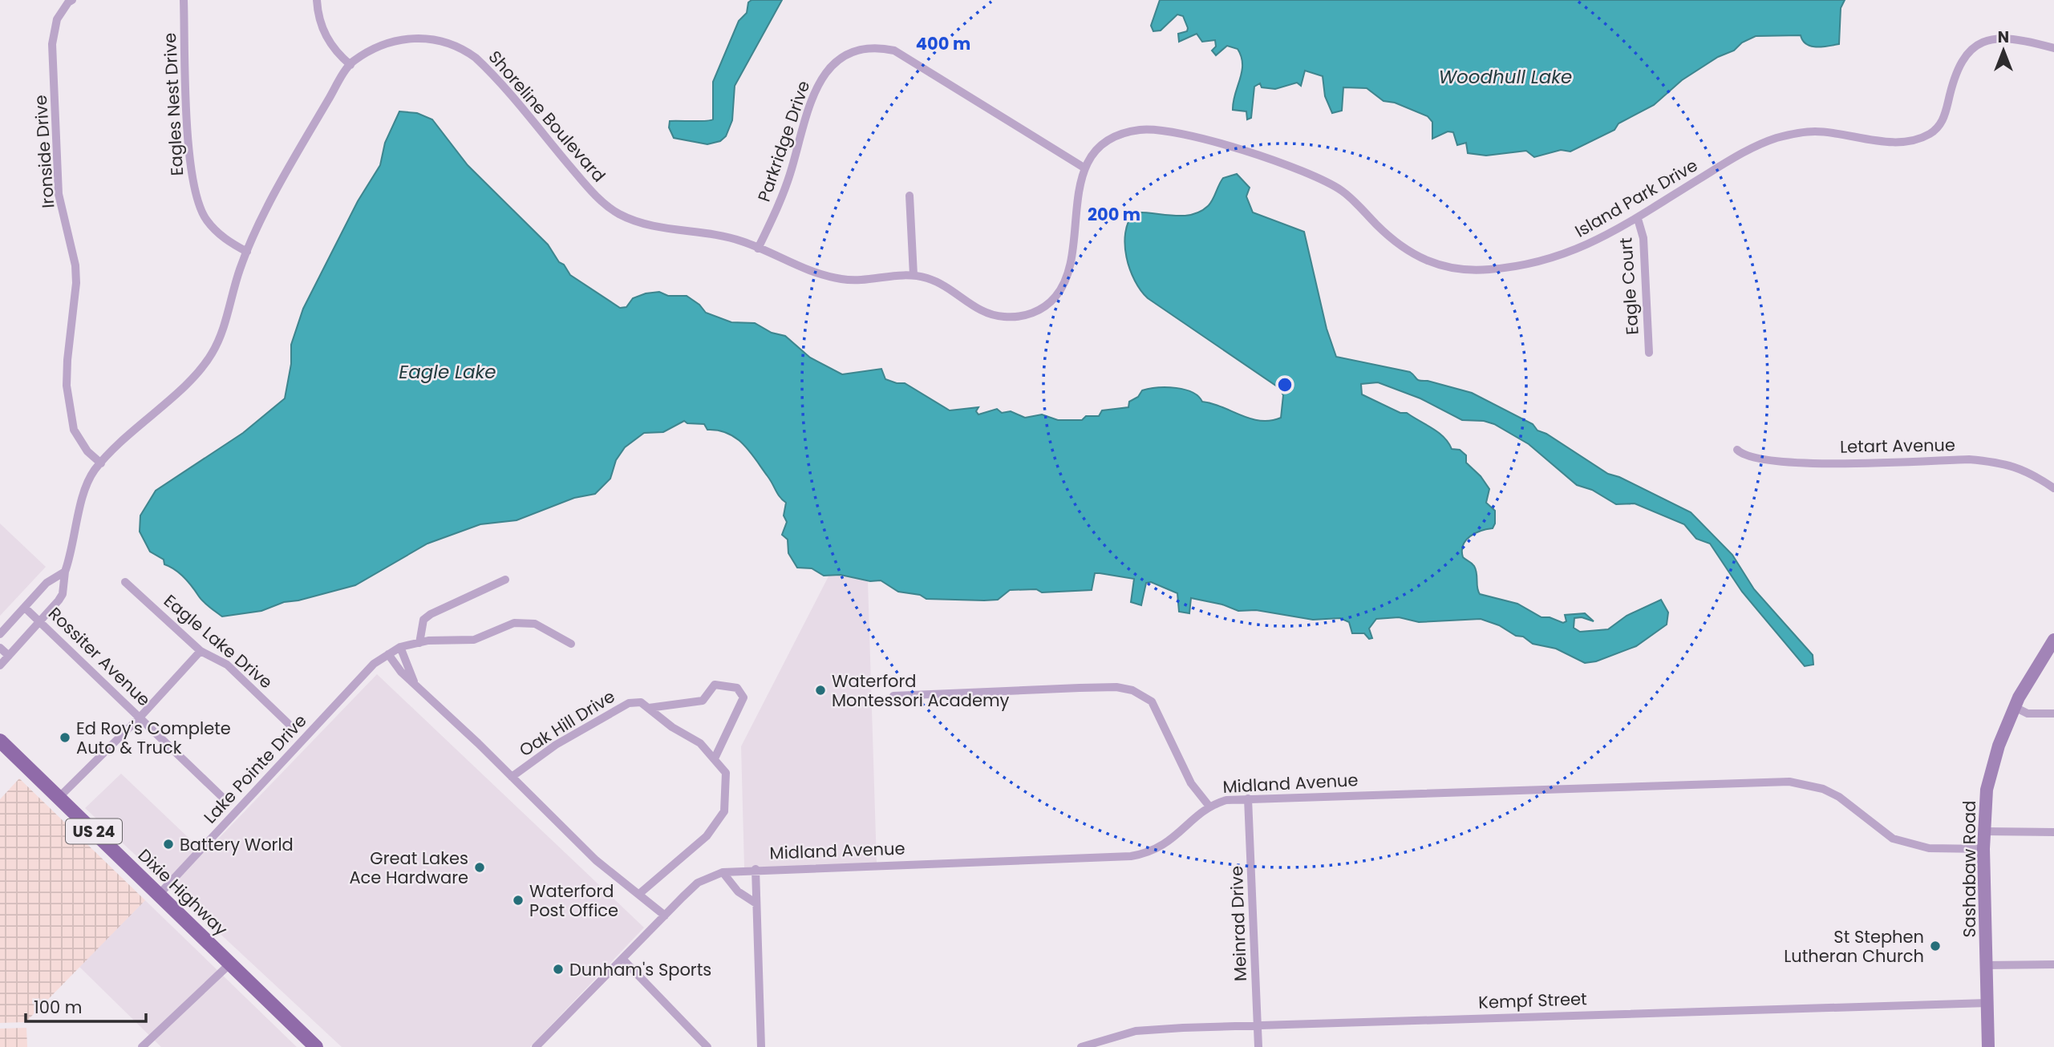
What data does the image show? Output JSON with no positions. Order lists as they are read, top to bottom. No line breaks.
{"streets":{"main road":["US 24","Dixie Highway"],"street":["Eagles Nest Drive","Shoreline Boulevard","Parkridge Drive","Ironside Drive","Island Park Drive","Eagle Court","Letart Avenue","Eagle Lake Drive","Rossiter Avenue","Oak Hill Drive","Lake Pointe Drive","Midland Avenue","Sashabaw Road","Meinrad Drive","Kempf Street"]},"crossings":[["Eagles Nest Drive","Shoreline Boulevard"],["Shoreline Boulevard","Parkridge Drive"],["Shoreline Boulevard","Ironside Drive"],["Shoreline Boulevard","Island Park Drive"],["Shoreline Boulevard","Rossiter Avenue"],["Parkridge Drive","Island Park Drive"],["Island Park Drive","Eagle Court"],["Lake Pointe Drive","Dixie Highway"],["Midland Avenue","Sashabaw Road"],["Midland Avenue","Meinrad Drive"],["Sashabaw Road","Kempf Street"],["Meinrad Drive","Kempf Street"]],"water":["Woodhull Lake","Eagle Lake"],"places":["Waterford Montessori Academy","Ed Roy's Complete Auto & Truck","Battery World","Great Lakes Ace Hardware","Waterford Post Office","St Stephen Lutheran Church","Dunham's Sports"],"scale_bar":"100 m","north":"top","rings":["400 m","200 m"]}
